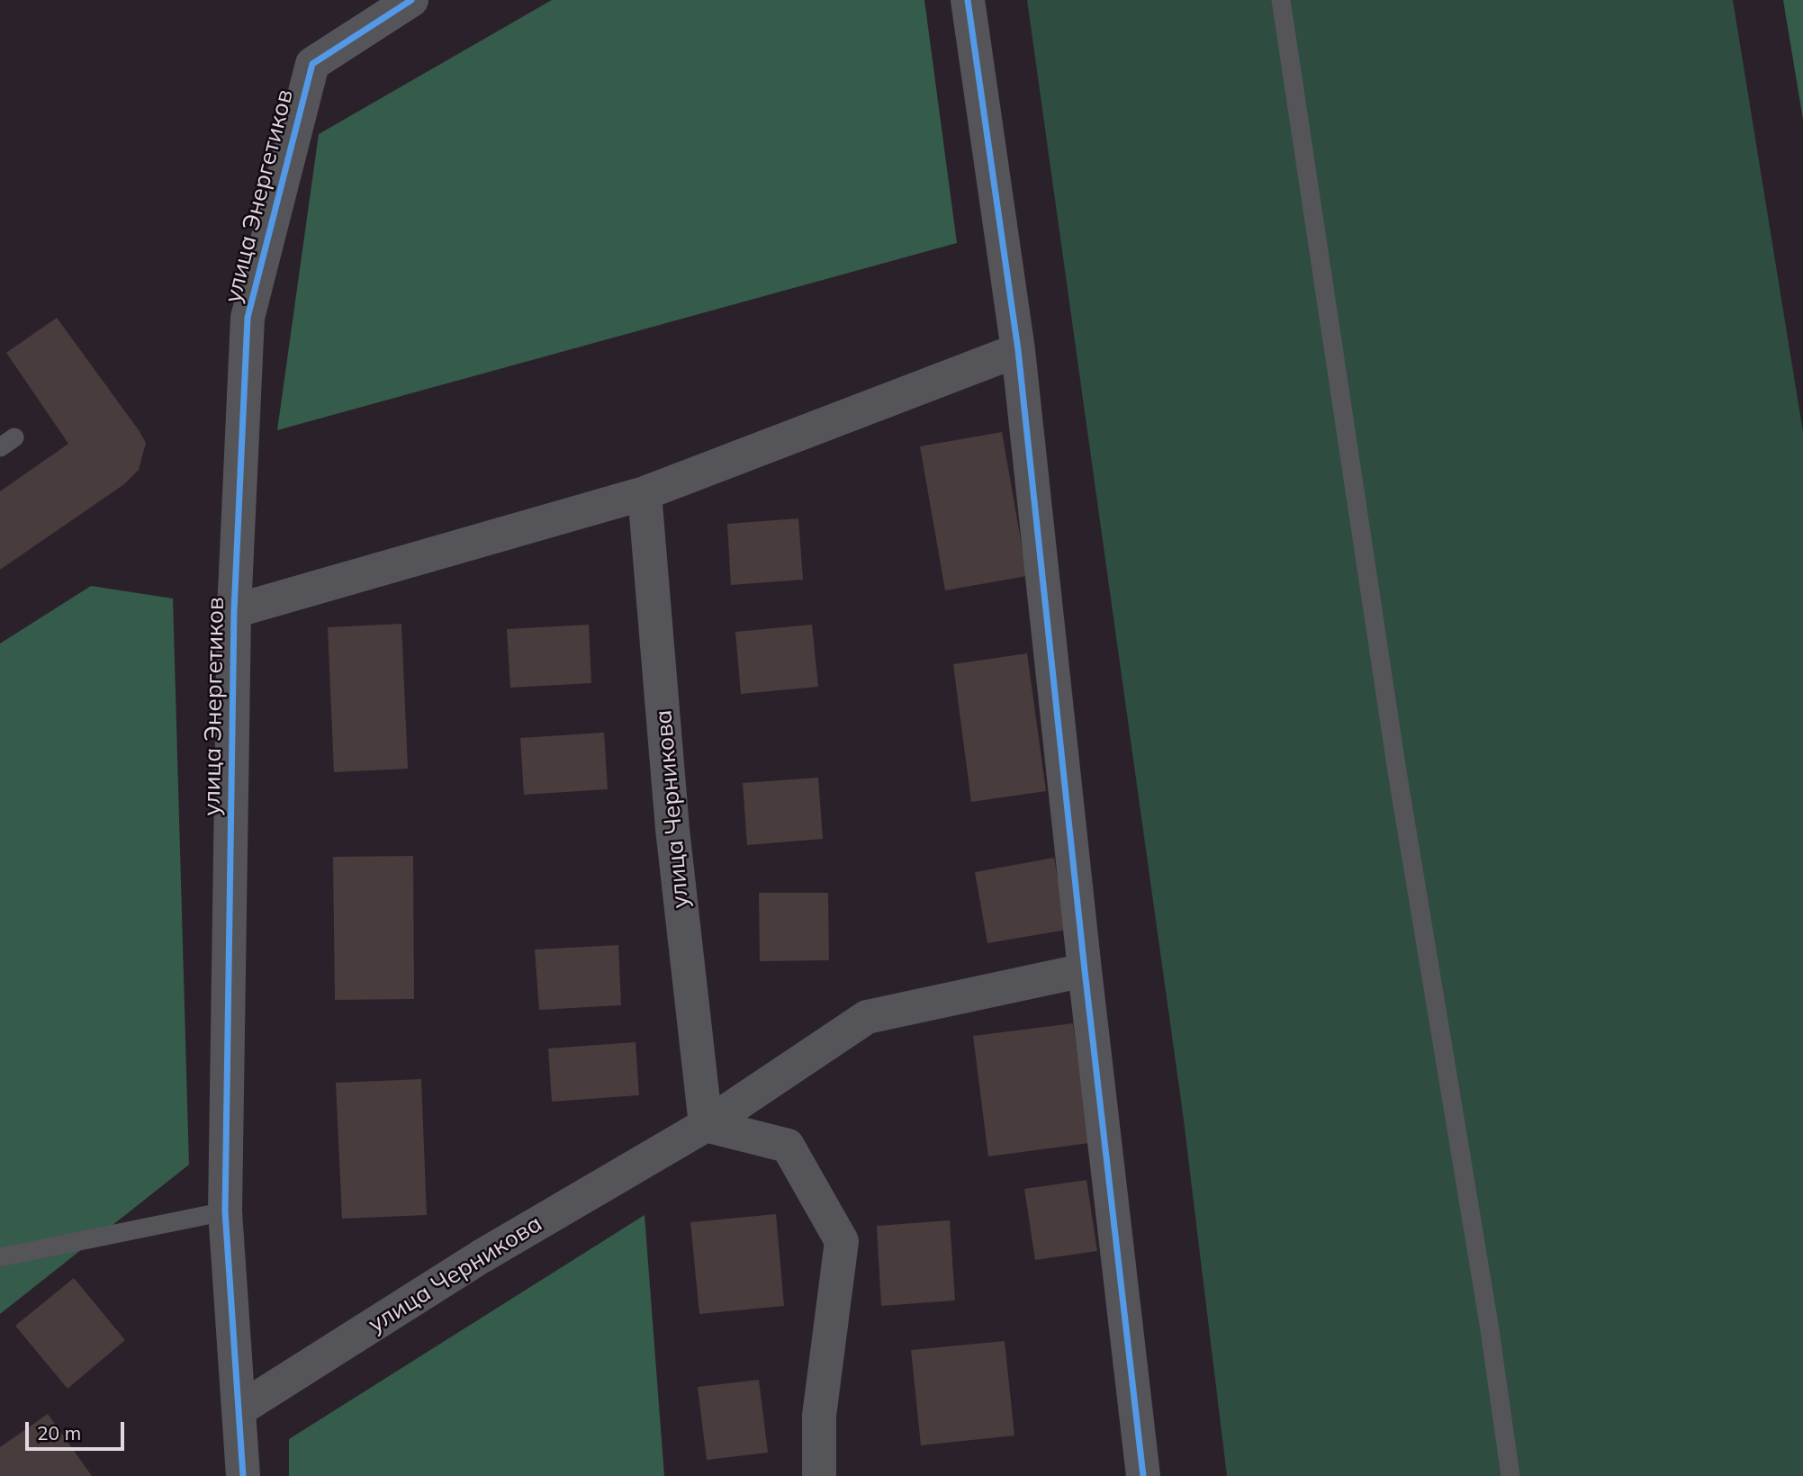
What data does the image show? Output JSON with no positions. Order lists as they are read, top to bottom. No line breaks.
{"streets":{"street":["улица Энергетиков","улица Черникова"]},"crossings":[["улица Энергетиков","улица Черникова"]],"scale_bar":"20 m"}
